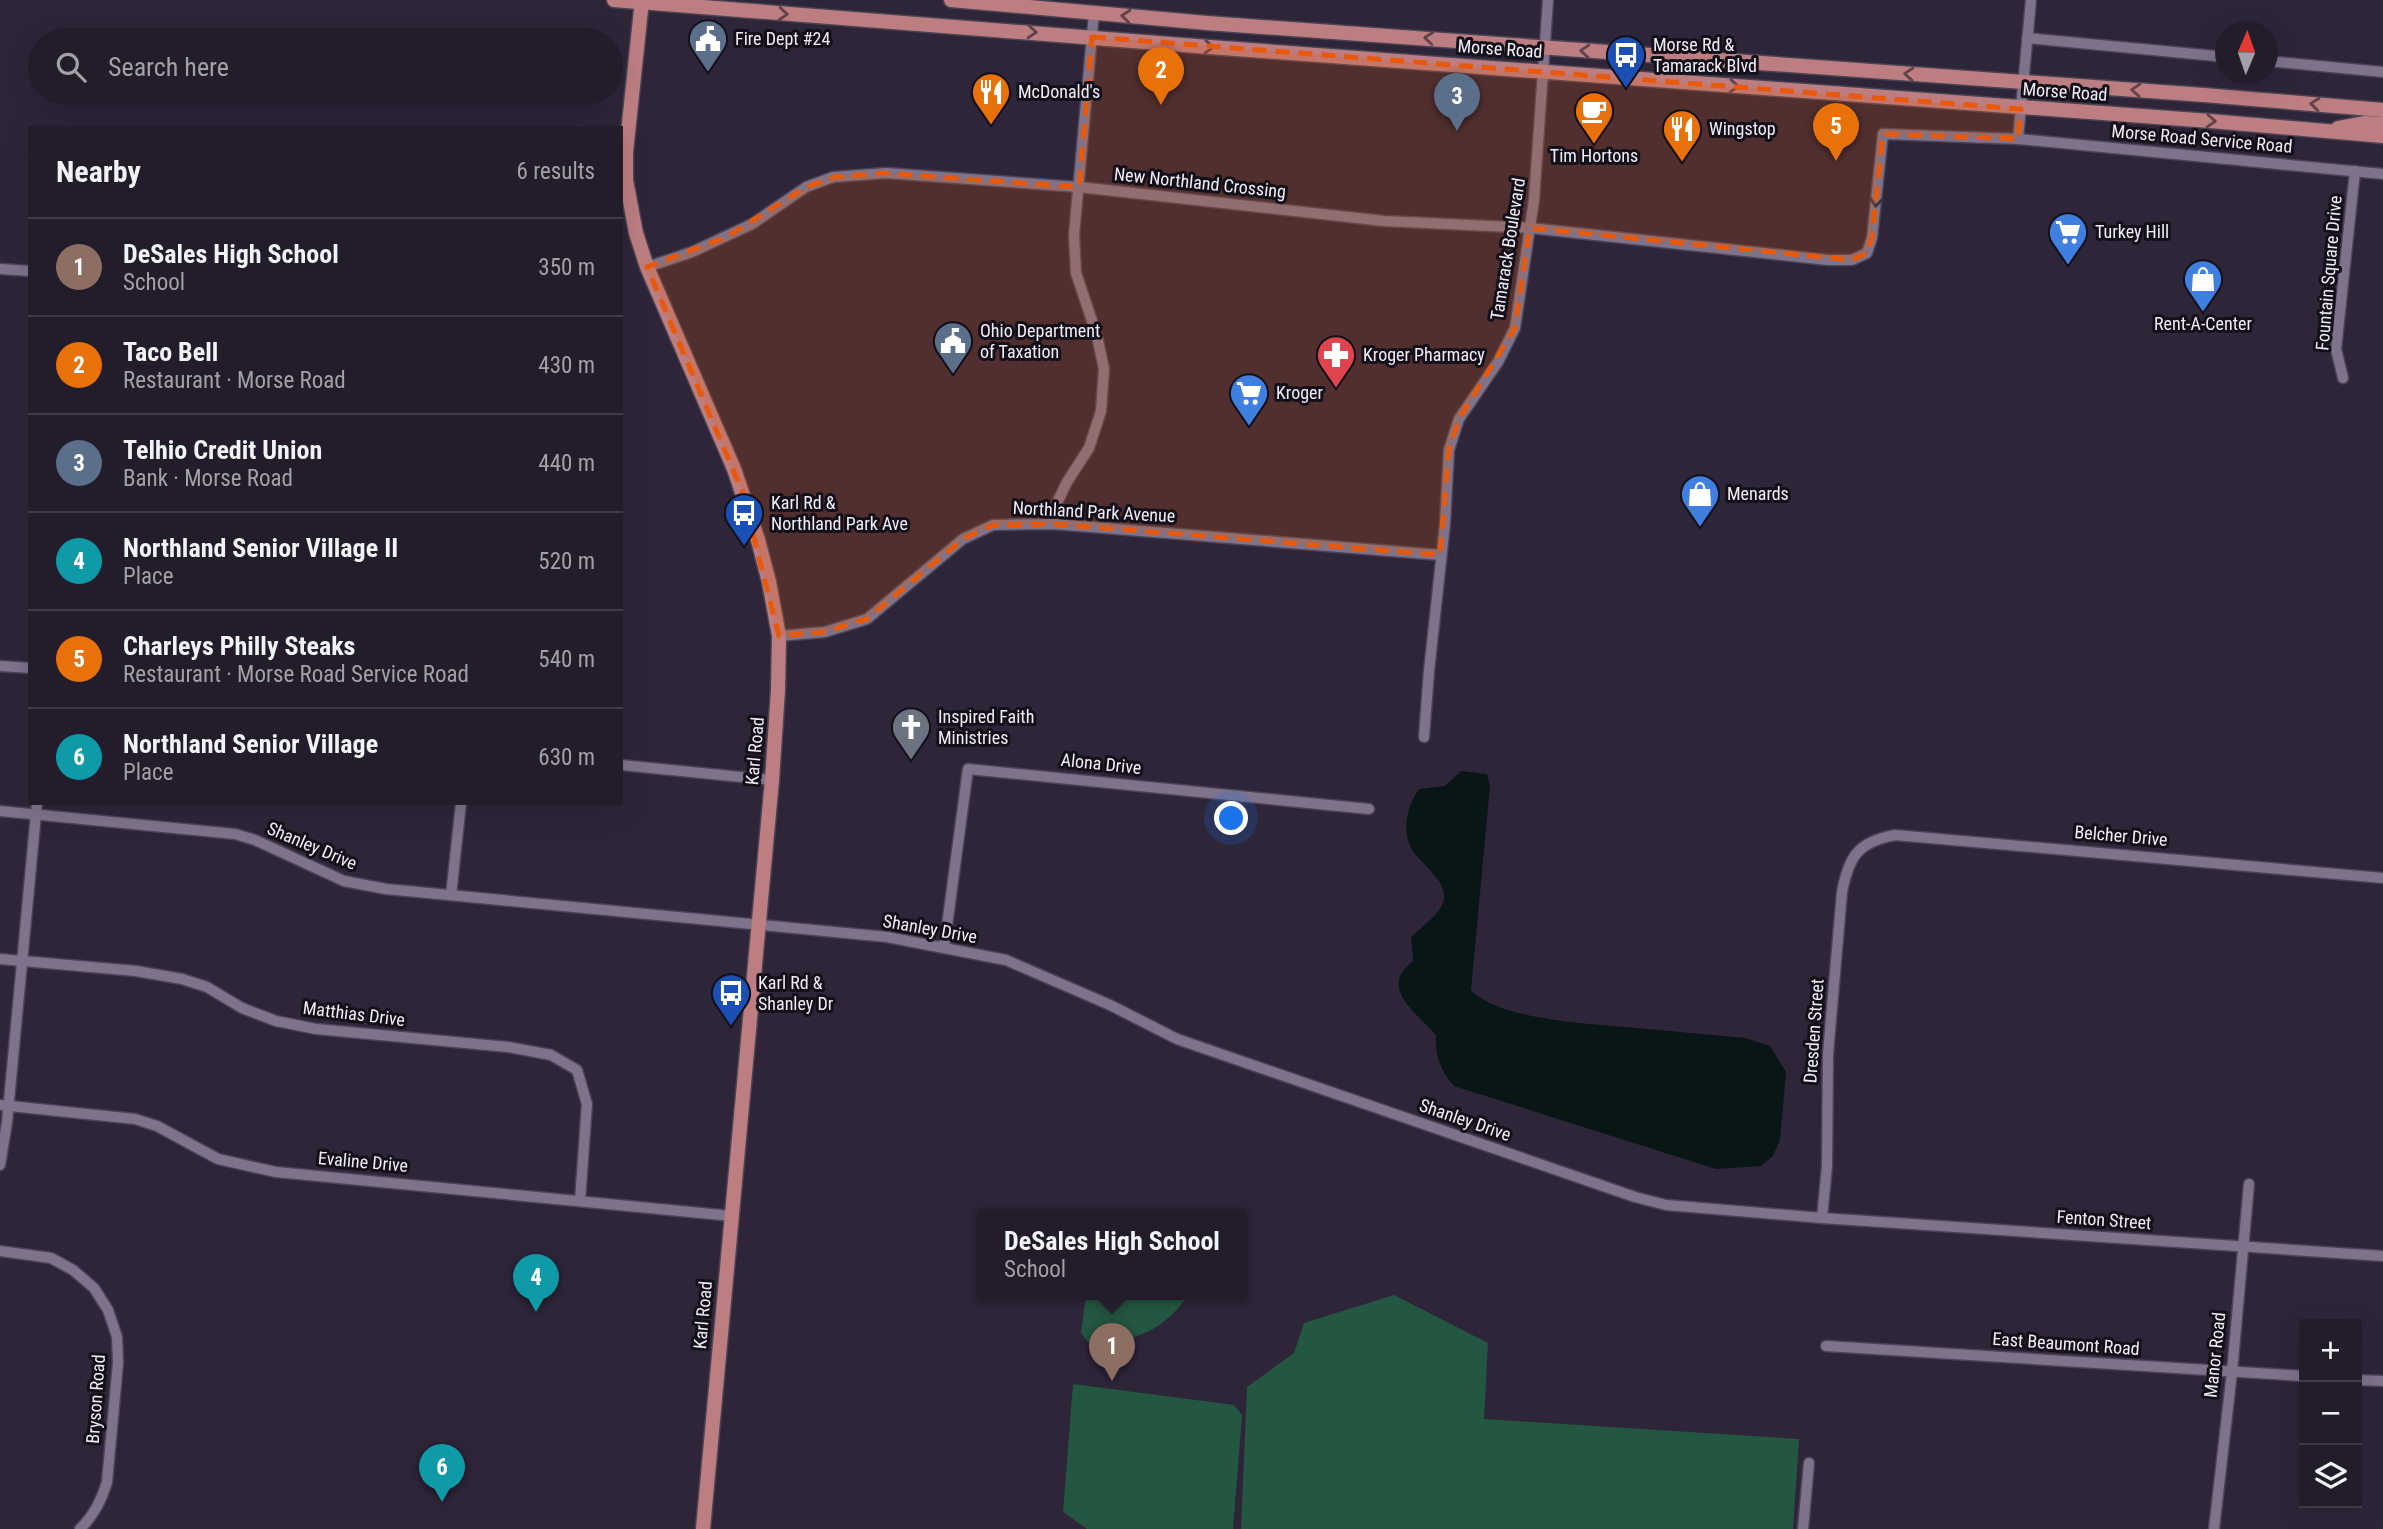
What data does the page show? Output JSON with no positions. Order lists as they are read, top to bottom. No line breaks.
{"streets":{"main road":["Morse Road","Karl Road"],"street":["Morse Road Service Road","New Northland Crossing","Tamarack Boulevard","Fountain Square Drive","Northland Park Avenue","Alona Drive","Belcher Drive","Shanley Drive","Matthias Drive","Dresden Street","Evaline Drive","Fenton Street","East Beaumont Road","Manor Road","Bryson Road"]},"crossings":[["Morse Road","Tamarack Boulevard"],["Morse Road","Karl Road"],["Morse Road Service Road","New Northland Crossing"],["Morse Road Service Road","Fountain Square Drive"],["New Northland Crossing","Tamarack Boulevard"],["New Northland Crossing","Karl Road"],["Tamarack Boulevard","Northland Park Avenue"],["Northland Park Avenue","Karl Road"],["Karl Road","Shanley Drive"],["Karl Road","Evaline Drive"],["Alona Drive","Shanley Drive"],["Belcher Drive","Dresden Street"],["Shanley Drive","Dresden Street"],["Shanley Drive","Fenton Street"],["Matthias Drive","Evaline Drive"],["Dresden Street","Fenton Street"],["Fenton Street","Manor Road"],["East Beaumont Road","Manor Road"]],"places":{"public building":["Fire Dept #24","Ohio Department of Taxation"],"bus stop":["Morse Rd & Tamarack Blvd","Karl Rd & Northland Park Ave","Karl Rd & Shanley Dr"],"restaurant":["McDonald's","Wingstop"],"cafe":["Tim Hortons"],"supermarket":["Turkey Hill","Kroger"],"shop":["Rent-A-Center","Menards"],"pharmacy":["Kroger Pharmacy"],"church":["Inspired Faith Ministries"]},"north":"top","page":{"search":"Search here","pins":["2","3","5","4","1","6"],"heading":["Nearby","6 results"],"list":[{"mark":"1","name":"DeSales High School","note":"School","value":"350 m"},{"mark":"2","name":"Taco Bell","note":"Restaurant · Morse Road","value":"430 m"},{"mark":"3","name":"Telhio Credit Union","note":"Bank · Morse Road","value":"440 m"},{"mark":"4","name":"Northland Senior Village II","note":"Place","value":"520 m"},{"mark":"5","name":"Charleys Philly Steaks","note":"Restaurant · Morse Road Service Road","value":"540 m"},{"mark":"6","name":"Northland Senior Village","note":"Place","value":"630 m"}],"popup":["DeSales High School","School"],"map_buttons":["+","−"]}}
